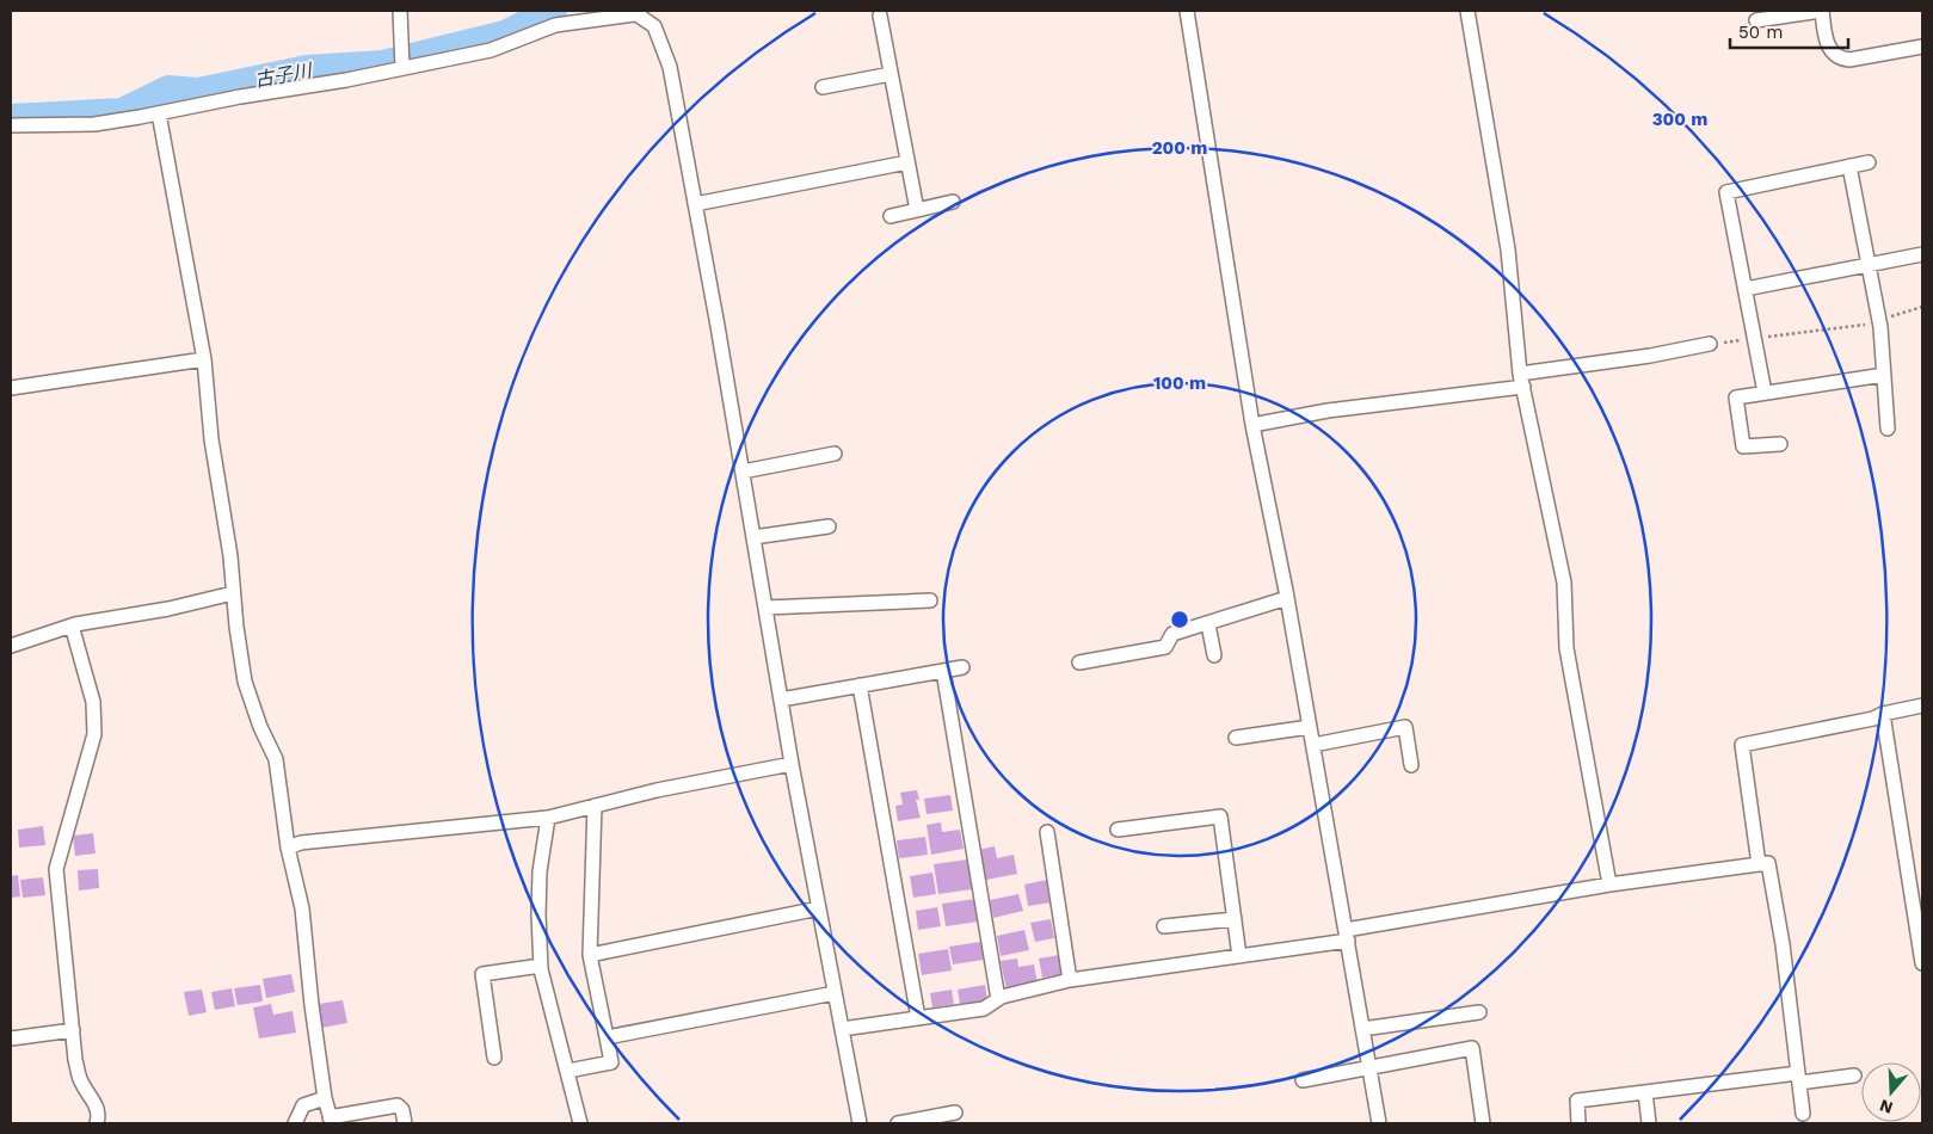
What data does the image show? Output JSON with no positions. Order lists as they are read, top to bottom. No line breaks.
{"water":["古子川"],"scale_bar":"50 m","north":"bottom","rings":["300 m","200 m","100 m"]}
